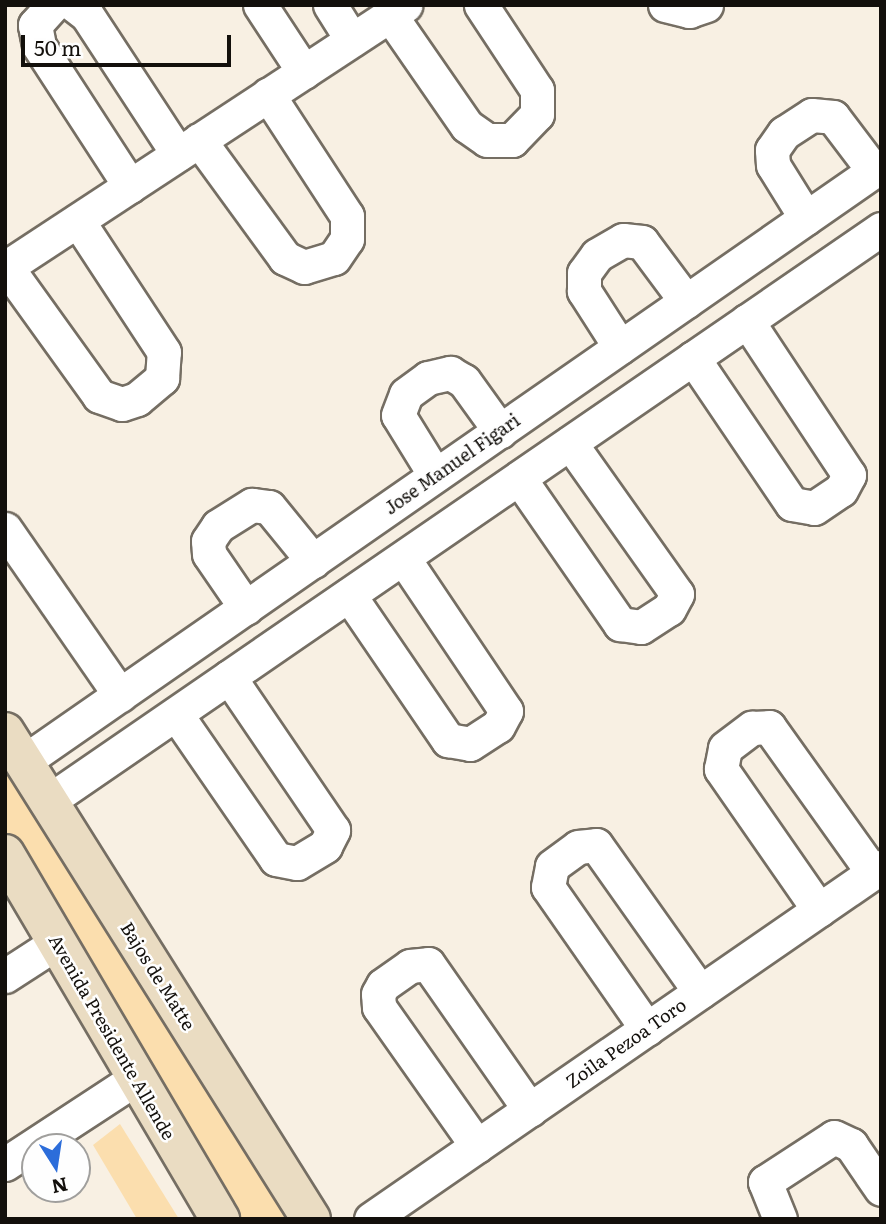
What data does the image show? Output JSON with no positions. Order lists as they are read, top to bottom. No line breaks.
{"streets":{"main road":["Bajos de Matte","Avenida Presidente Allende"],"street":["Jose Manuel Figari","Zoila Pezoa Toro"]},"crossings":[["Jose Manuel Figari","Bajos de Matte"]],"scale_bar":"50 m","north":"bottom"}
